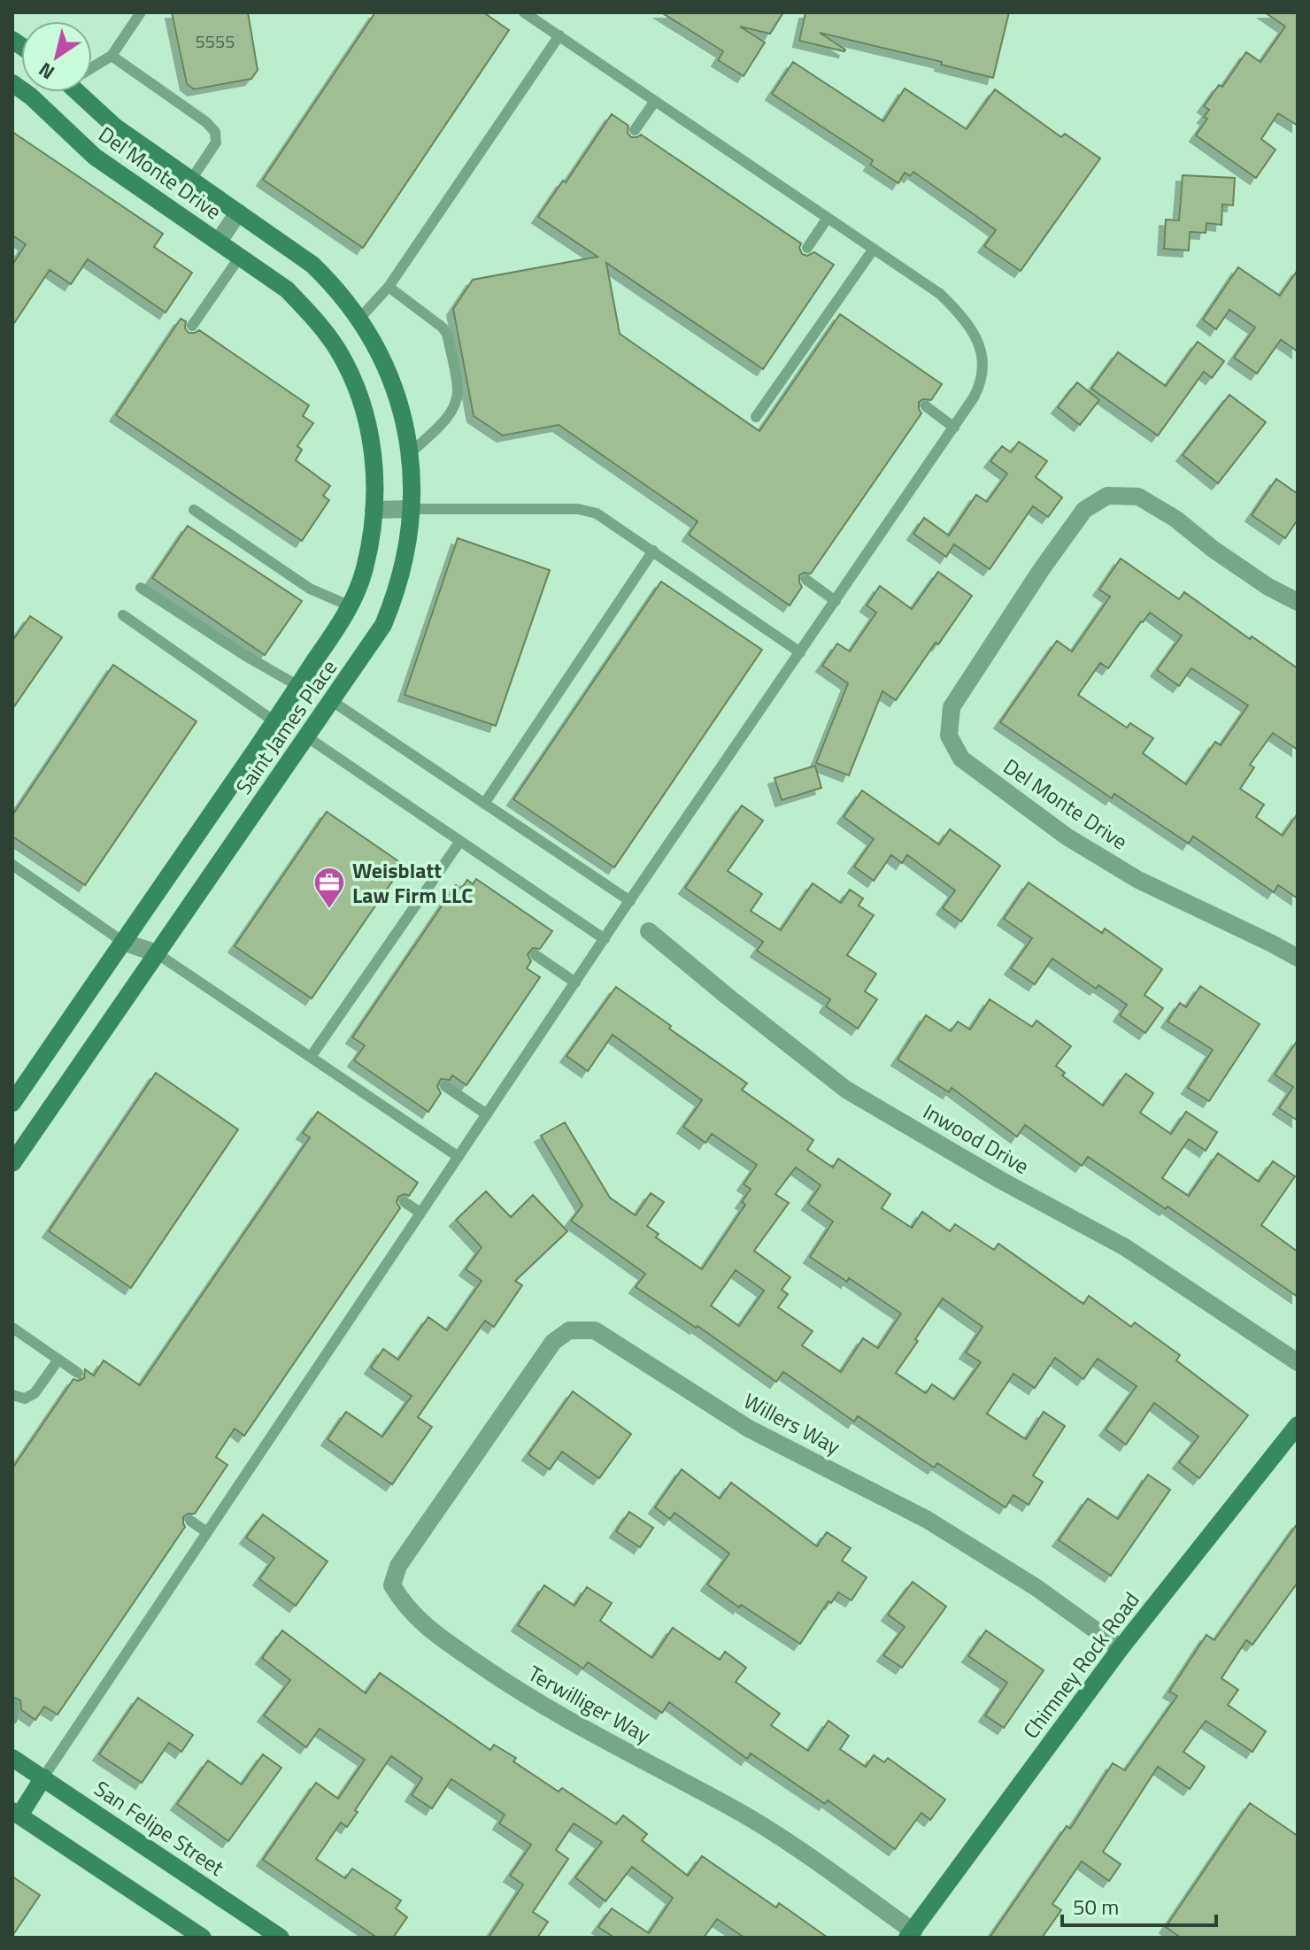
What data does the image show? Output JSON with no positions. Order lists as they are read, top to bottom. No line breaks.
{"streets":{"street":["Del Monte Drive","Saint James Place","Inwood Drive","Willers Way","Chimney Rock Road","Terwilliger Way","San Felipe Street"]},"crossings":[["Del Monte Drive","Saint James Place"],["Willers Way","Chimney Rock Road"],["Willers Way","Terwilliger Way"],["Chimney Rock Road","Terwilliger Way"]],"places":{"office":["Weisblatt Law Firm LLC"]},"house_numbers":["5555"],"scale_bar":"50 m","north":"bottom left"}
